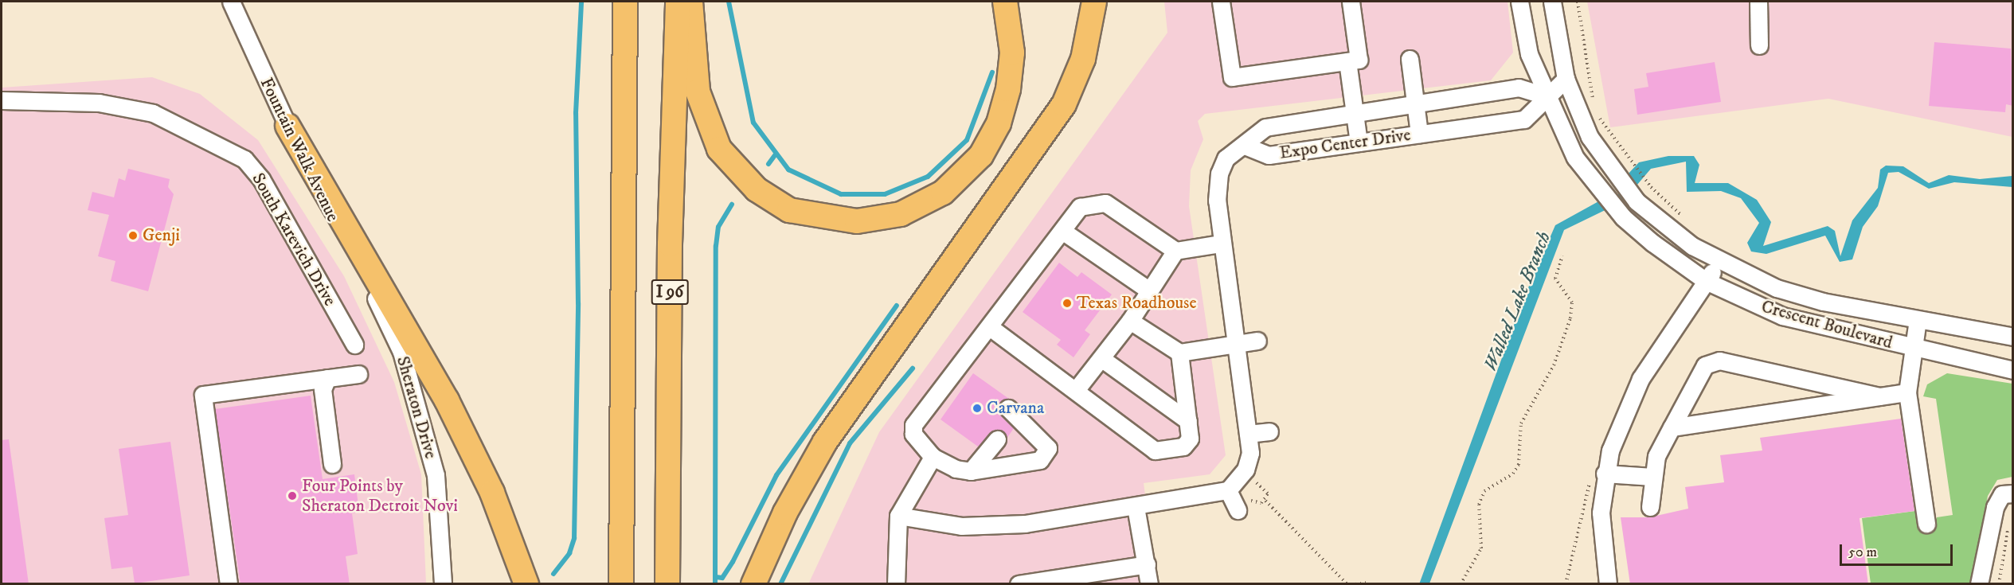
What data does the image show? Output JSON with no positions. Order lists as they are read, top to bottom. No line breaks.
{"streets":{"highway":["I 96"],"street":["Expo Center Drive","Fountain Walk Avenue","South Karevich Drive","Crescent Boulevard","Sheraton Drive"]},"crossings":[["Expo Center Drive","Crescent Boulevard"],["Fountain Walk Avenue","Sheraton Drive"]],"water":["Walled Lake Branch"],"places":["Genji","Texas Roadhouse","Carvana","Four Points by Sheraton Detroit Novi"],"scale_bar":"50 m"}
